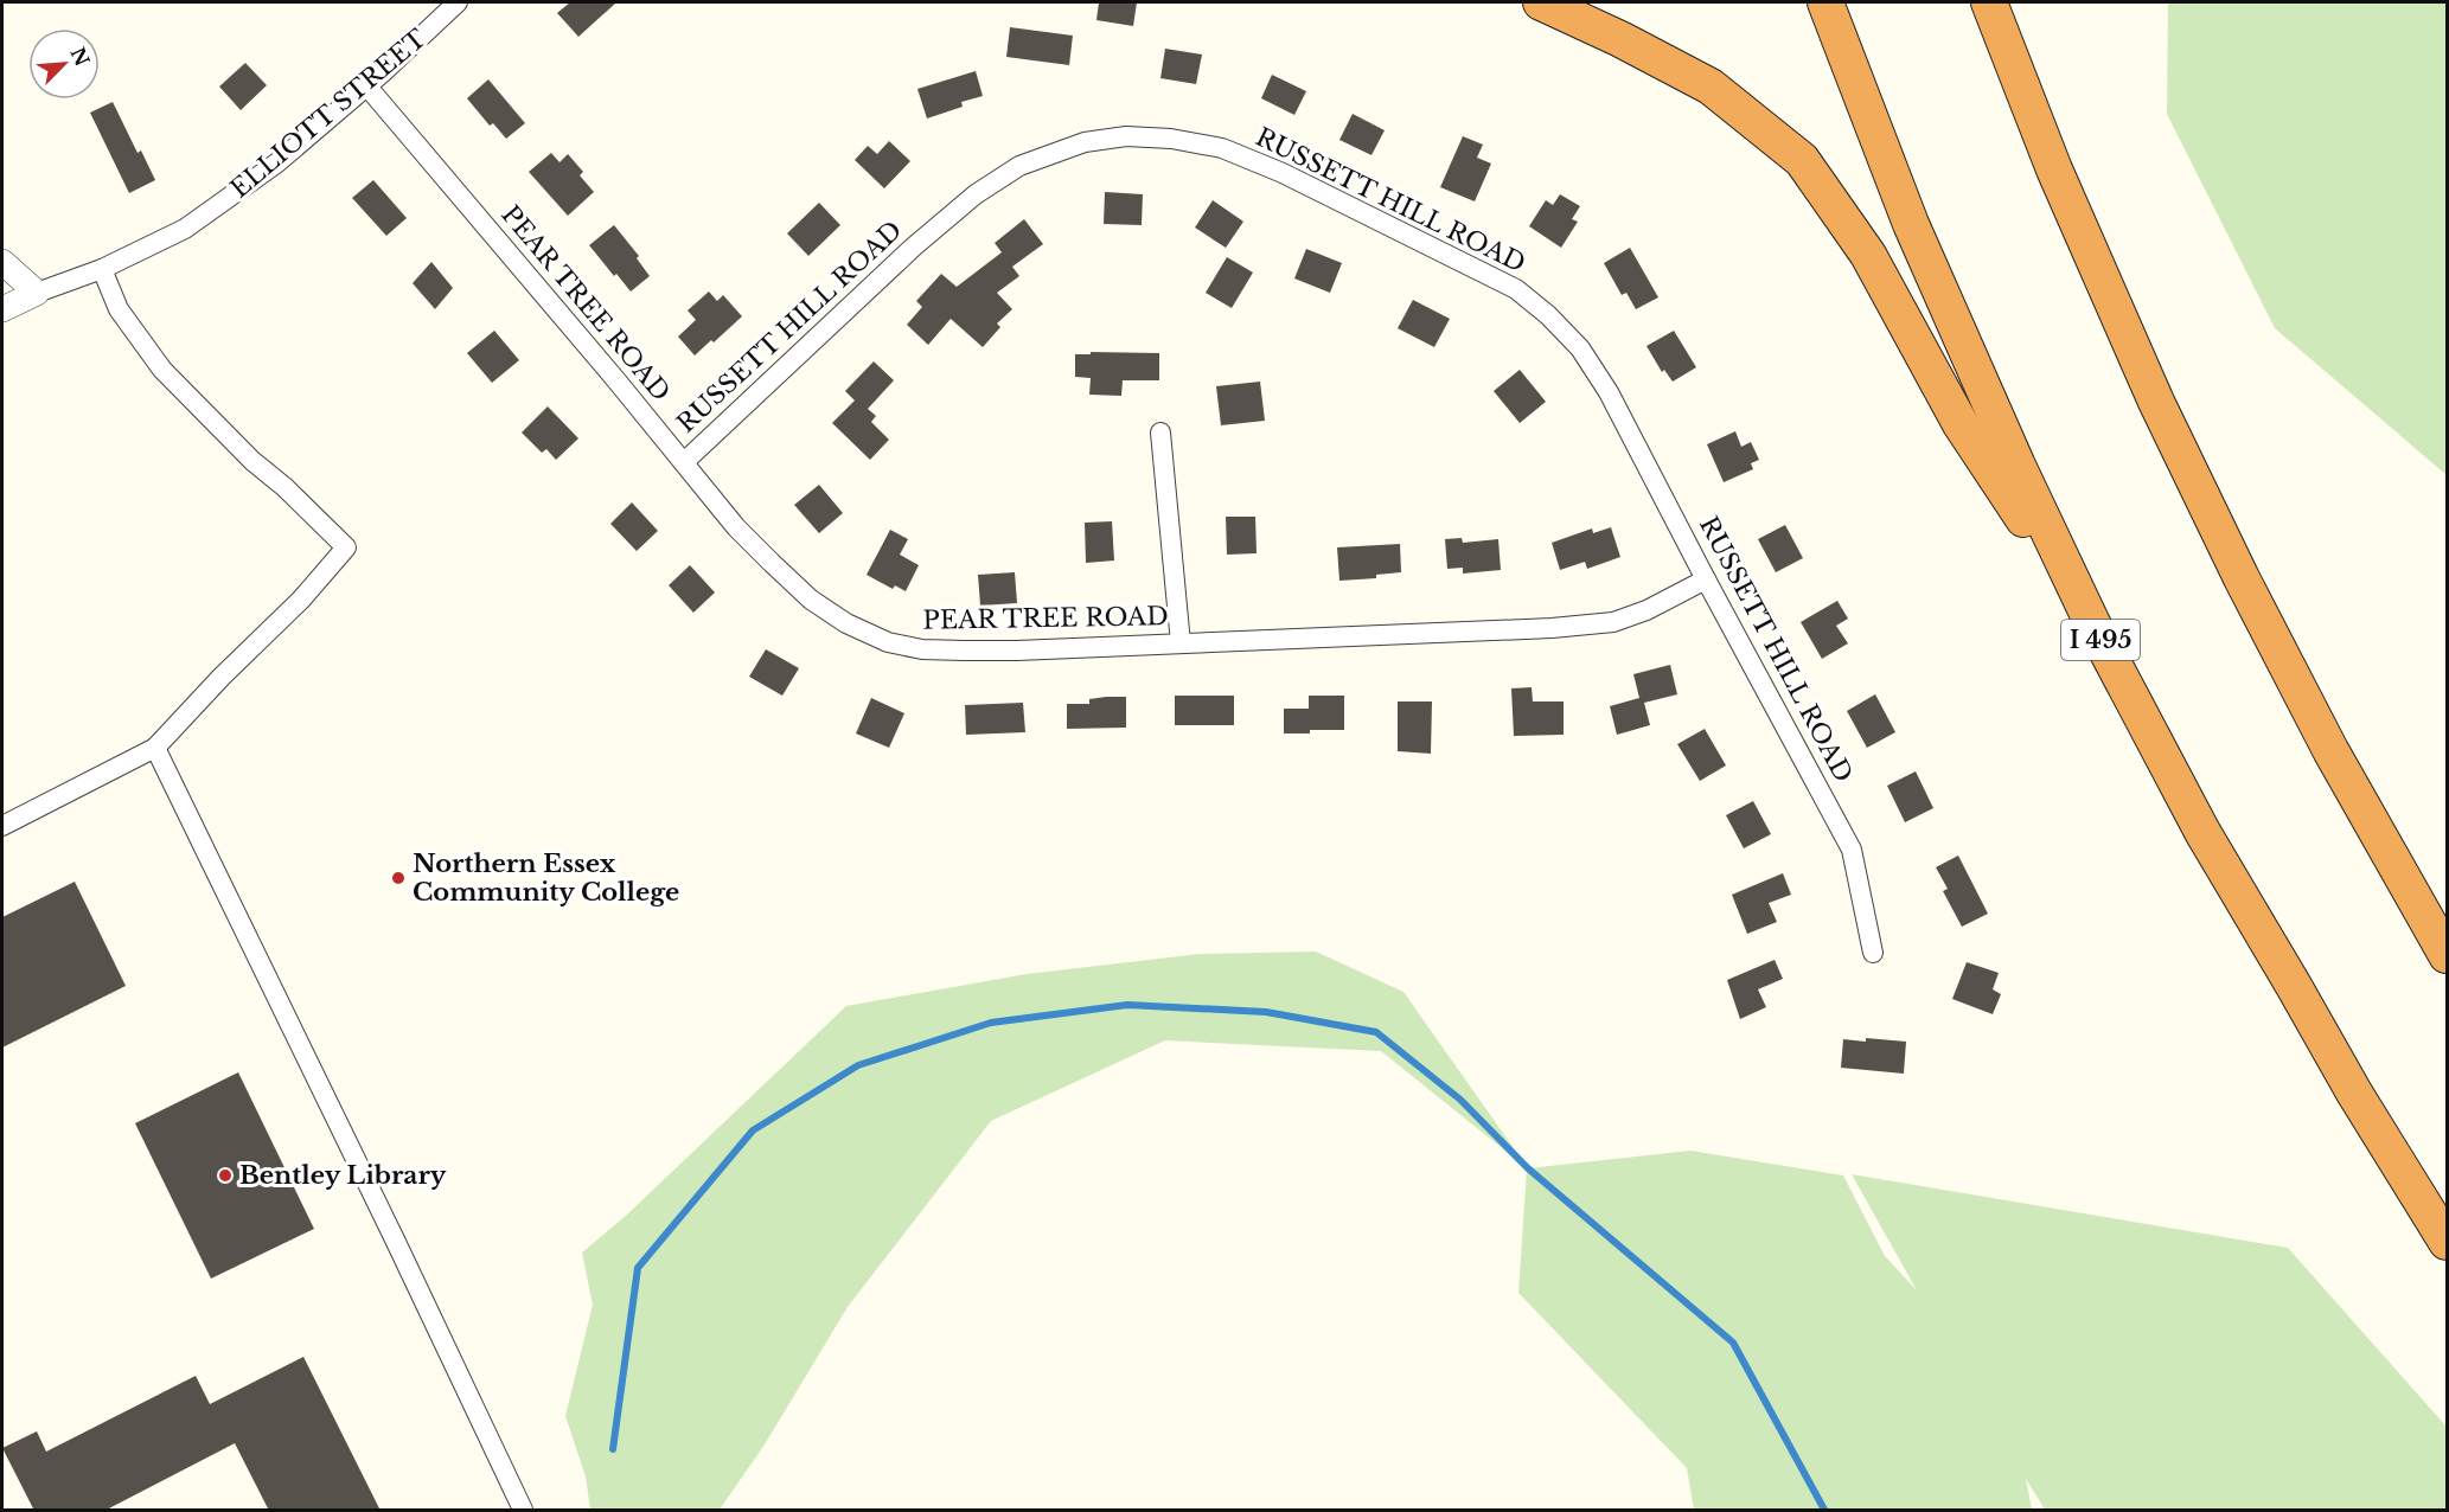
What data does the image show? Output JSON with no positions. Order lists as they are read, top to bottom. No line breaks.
{"streets":{"highway":["I 495"],"street":["ELLIOTT STREET","RUSSETT HILL ROAD","PEAR TREE ROAD"]},"crossings":[["ELLIOTT STREET","PEAR TREE ROAD"],["RUSSETT HILL ROAD","PEAR TREE ROAD"]],"places":["Northern Essex Community College","Bentley Library"],"north":"top right"}
